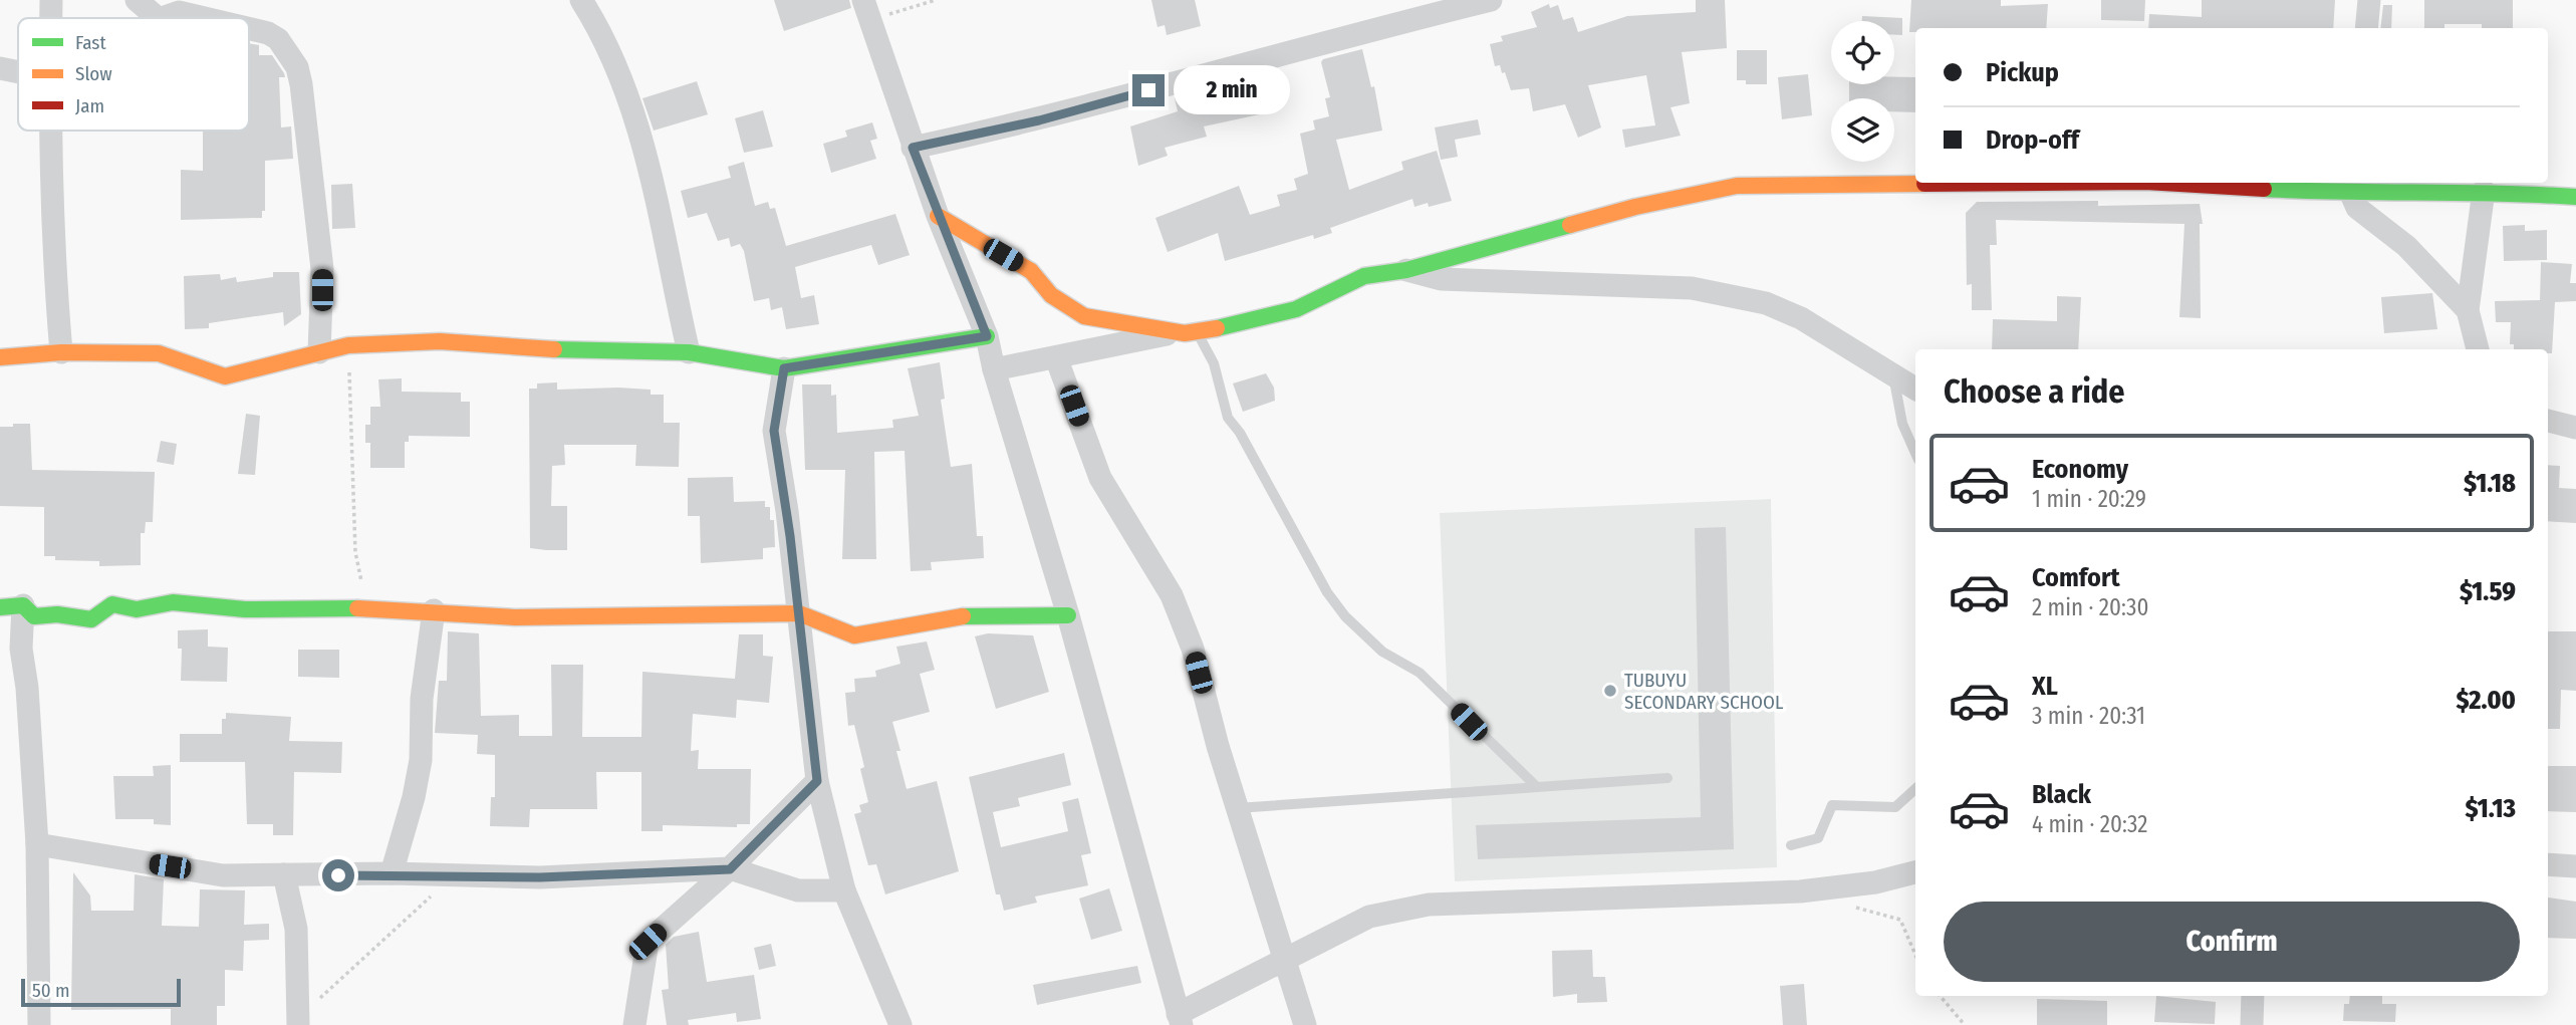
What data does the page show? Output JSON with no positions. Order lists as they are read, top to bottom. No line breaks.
{"places":["TUBUYU SECONDARY SCHOOL"],"legend":["Fast","Slow","Jam"],"scale_bar":"50 m","page":{"banner":["Pickup","Drop-off"],"bubble":"2 min","heading":"Choose a ride","list":[{"name":"Economy","note":"1 min · 20:29","value":"$1.18"},{"name":"Comfort","note":"2 min · 20:30","value":"$1.59"},{"name":"XL","note":"3 min · 20:31","value":"$2.00"},{"name":"Black","note":"4 min · 20:32","value":"$1.13"}],"buttons":"Confirm","scale":"50 m"}}
